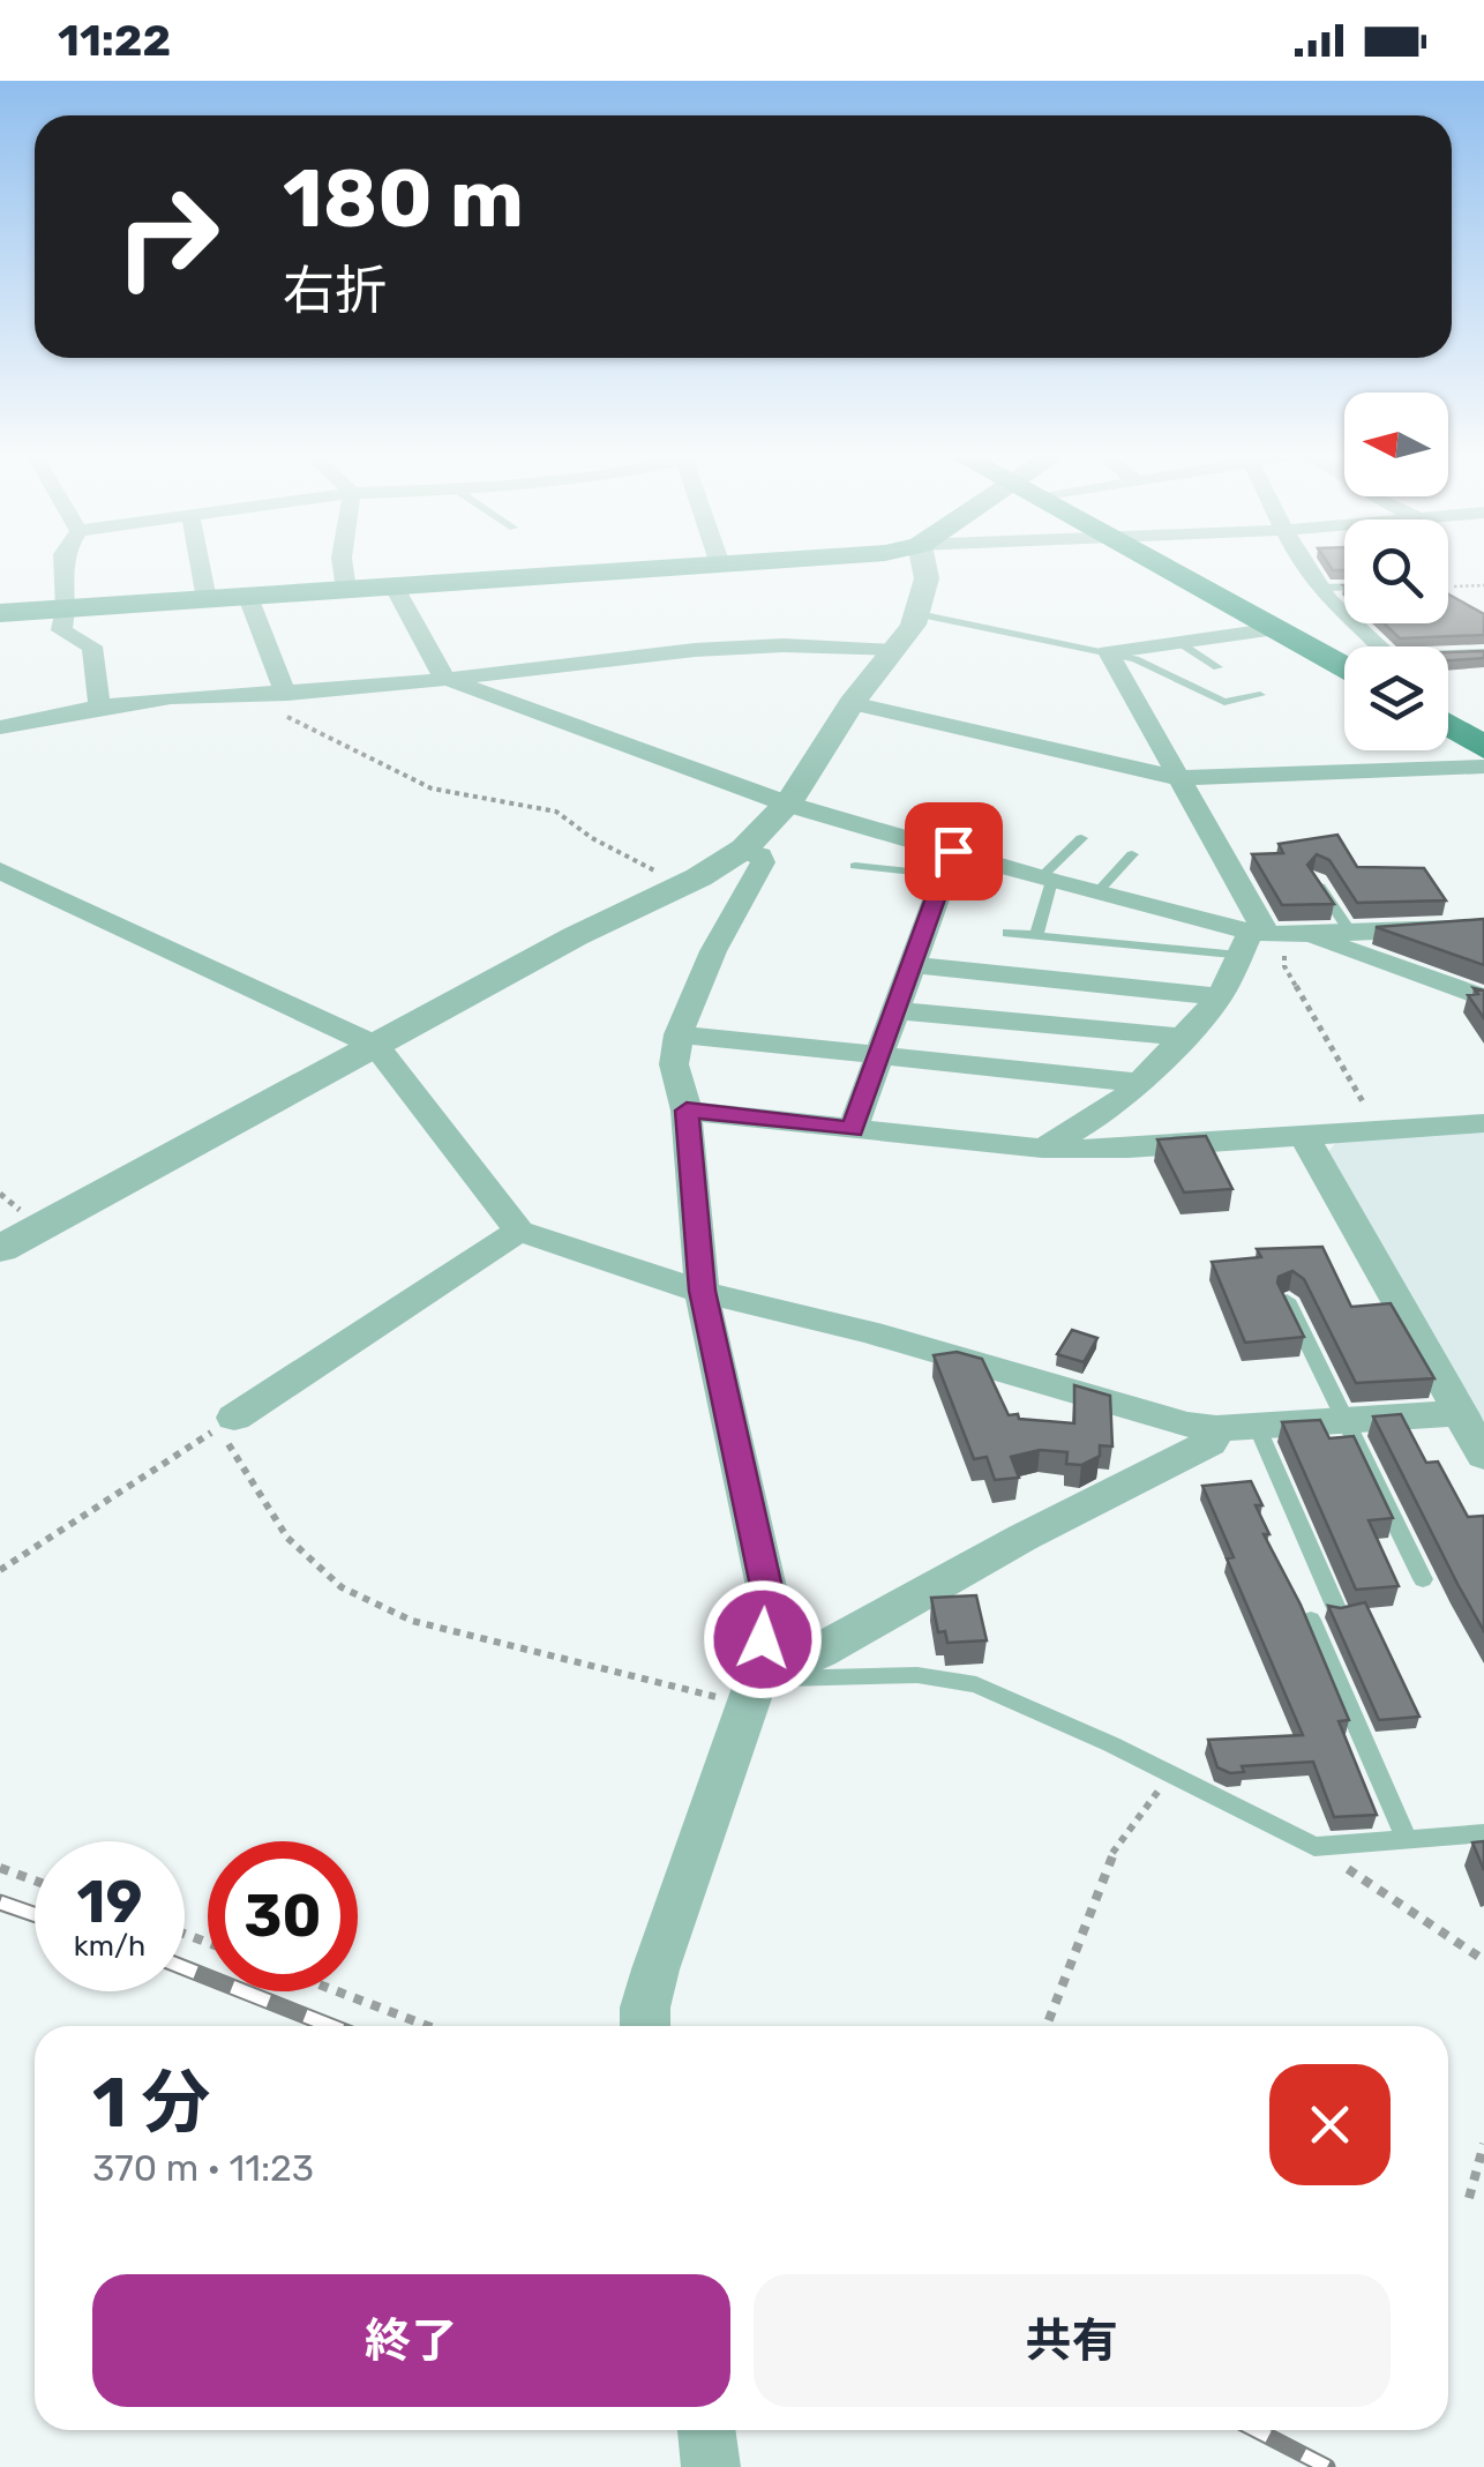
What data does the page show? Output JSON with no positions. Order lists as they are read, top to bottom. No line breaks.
{"north":"left","page":{"status":"11:22","turn":["180 m","右折"],"speed":"19 km/h","limit":"30","heading":["1 分","370 m · 11:23"],"buttons":["終了","共有"]}}
